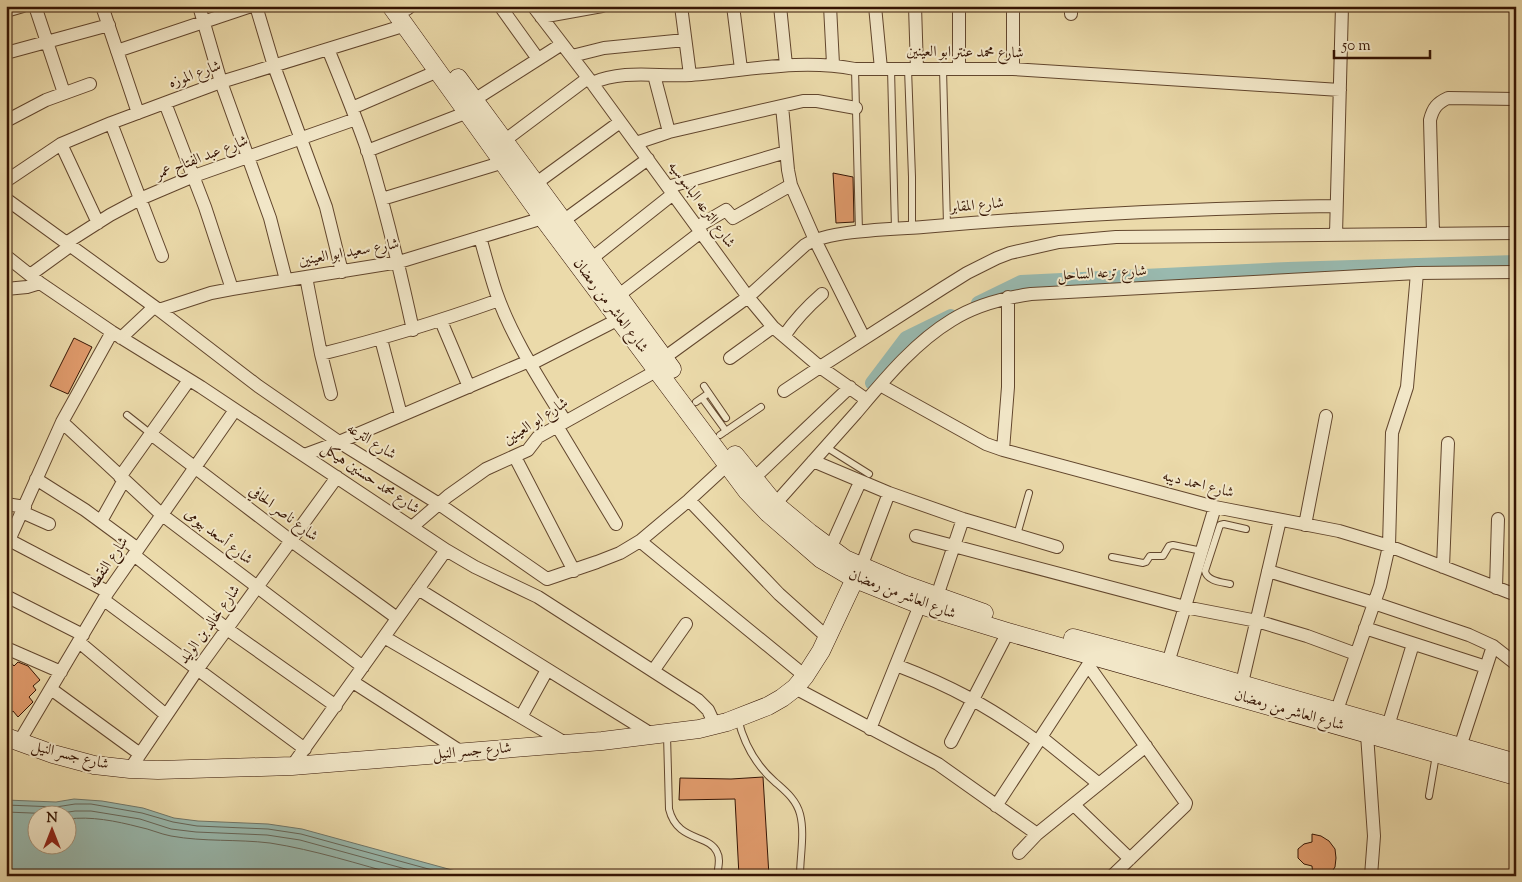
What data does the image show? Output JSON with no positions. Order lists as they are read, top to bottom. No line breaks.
{"streets":{"main road":["شارع العاشر من رمضان","شارع جسر النيل"],"street":["شارع محمد عنتر ابو العينين","شارع الموزه","شارع عبد الفتاح عمر","شارع الترعه الباسوسيه","شارع المقابر","شارع سعيد ابو العينين","شارع ترعه الساحل","شارع ابو العينين","شارع الترعه","شارع محمد حسنين هيكل","شارع احمد ديبه","شارع ناصر الحافي","شارع أسعد بيومى","شارع النقطه","شارع خالد بن الوليد"]},"crossings":[["شارع محمد عنتر ابو العينين","شارع الترعه الباسوسيه"],["شارع محمد عنتر ابو العينين","شارع العاشر من رمضان"],["شارع الموزه","شارع العاشر من رمضان"],["شارع عبد الفتاح عمر","شارع العاشر من رمضان"],["شارع عبد الفتاح عمر","شارع الترعه"],["شارع عبد الفتاح عمر","شارع محمد حسنين هيكل"],["شارع الترعه الباسوسيه","شارع المقابر"],["شارع الترعه الباسوسيه","شارع ترعه الساحل"],["شارع المقابر","شارع العاشر من رمضان"],["شارع المقابر","شارع ابو العينين"],["شارع سعيد ابو العينين","شارع العاشر من رمضان"],["شارع سعيد ابو العينين","شارع الترعه"],["شارع ترعه الساحل","شارع العاشر من رمضان"],["شارع ترعه الساحل","شارع احمد ديبه"],["شارع العاشر من رمضان","شارع ابو العينين"],["شارع العاشر من رمضان","شارع الترعه"],["شارع العاشر من رمضان","شارع جسر النيل"],["شارع ابو العينين","شارع الترعه"],["شارع ابو العينين","شارع محمد حسنين هيكل"],["شارع محمد حسنين هيكل","شارع النقطه"],["شارع محمد حسنين هيكل","شارع خالد بن الوليد"],["شارع محمد حسنين هيكل","شارع جسر النيل"],["شارع ناصر الحافي","شارع النقطه"],["شارع ناصر الحافي","شارع خالد بن الوليد"],["شارع أسعد بيومى","شارع النقطه"],["شارع أسعد بيومى","شارع خالد بن الوليد"],["شارع النقطه","شارع جسر النيل"],["شارع خالد بن الوليد","شارع جسر النيل"]],"scale_bar":"50 m","north":"top"}
